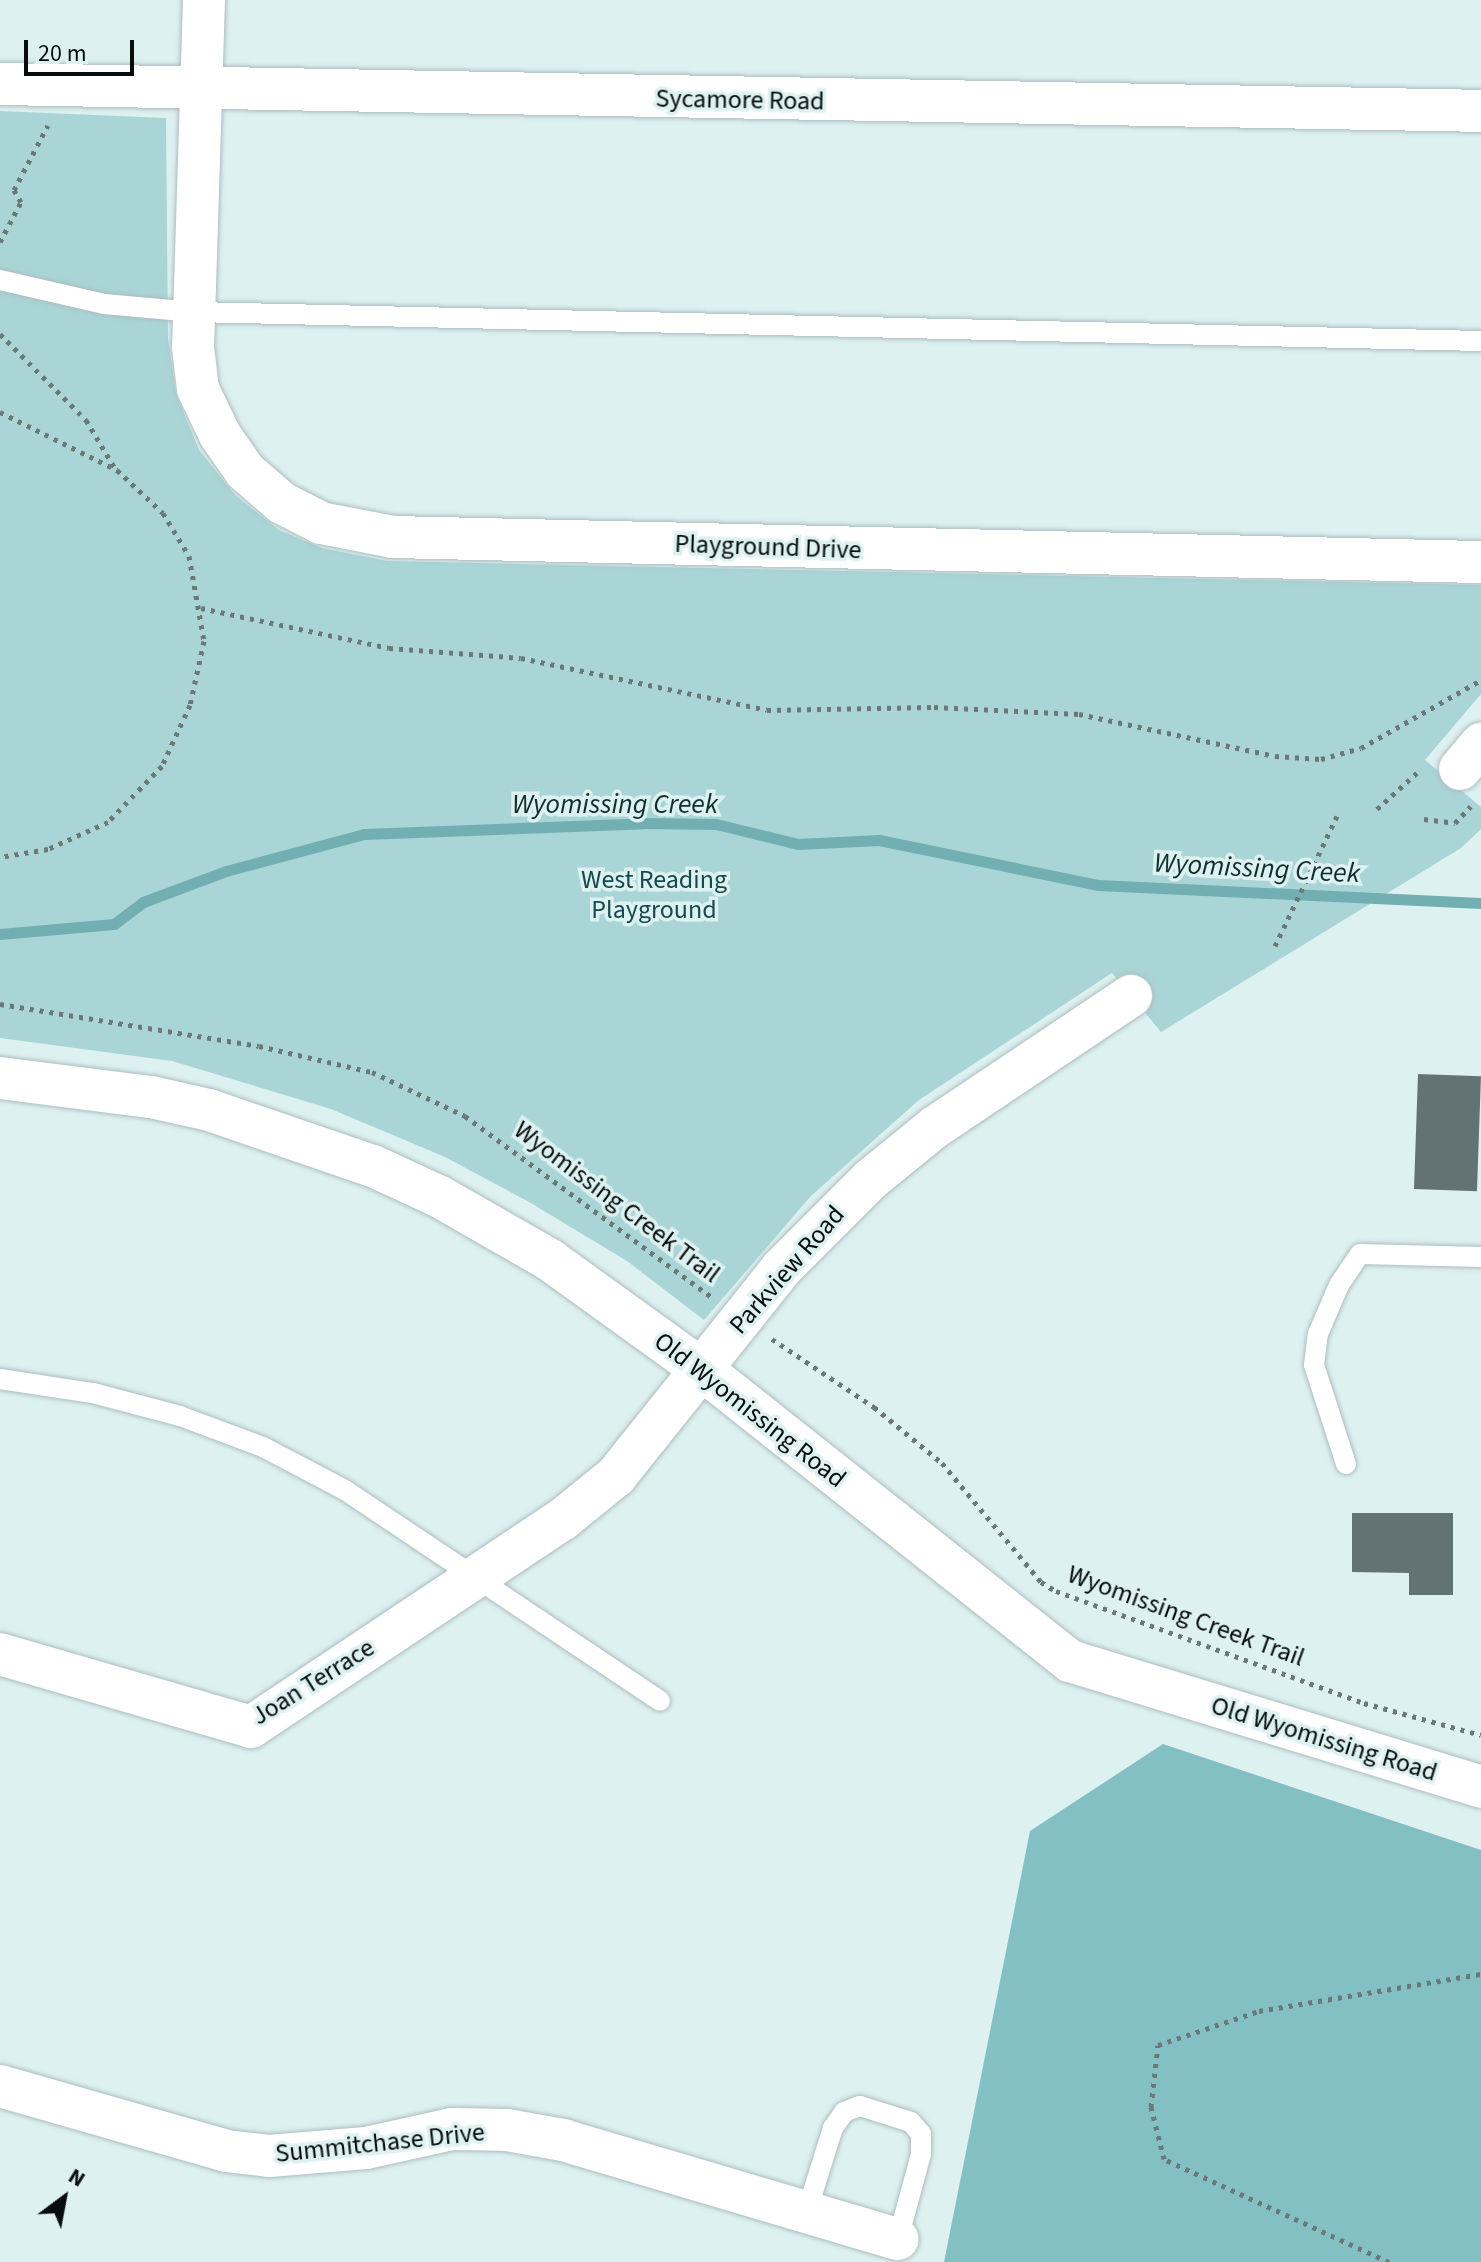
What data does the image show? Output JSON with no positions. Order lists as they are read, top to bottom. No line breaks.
{"streets":{"street":["Sycamore Road","Playground Drive","Parkview Road","Old Wyomissing Road","Joan Terrace","Summitchase Drive"],"path":["Wyomissing Creek Trail"]},"crossings":[["Sycamore Road","Playground Drive"],["Wyomissing Creek Trail","Parkview Road"],["Parkview Road","Old Wyomissing Road"],["Parkview Road","Joan Terrace"]],"water":["Wyomissing Creek"],"parks":["West Reading Playground"],"scale_bar":"20 m","north":"top right"}
